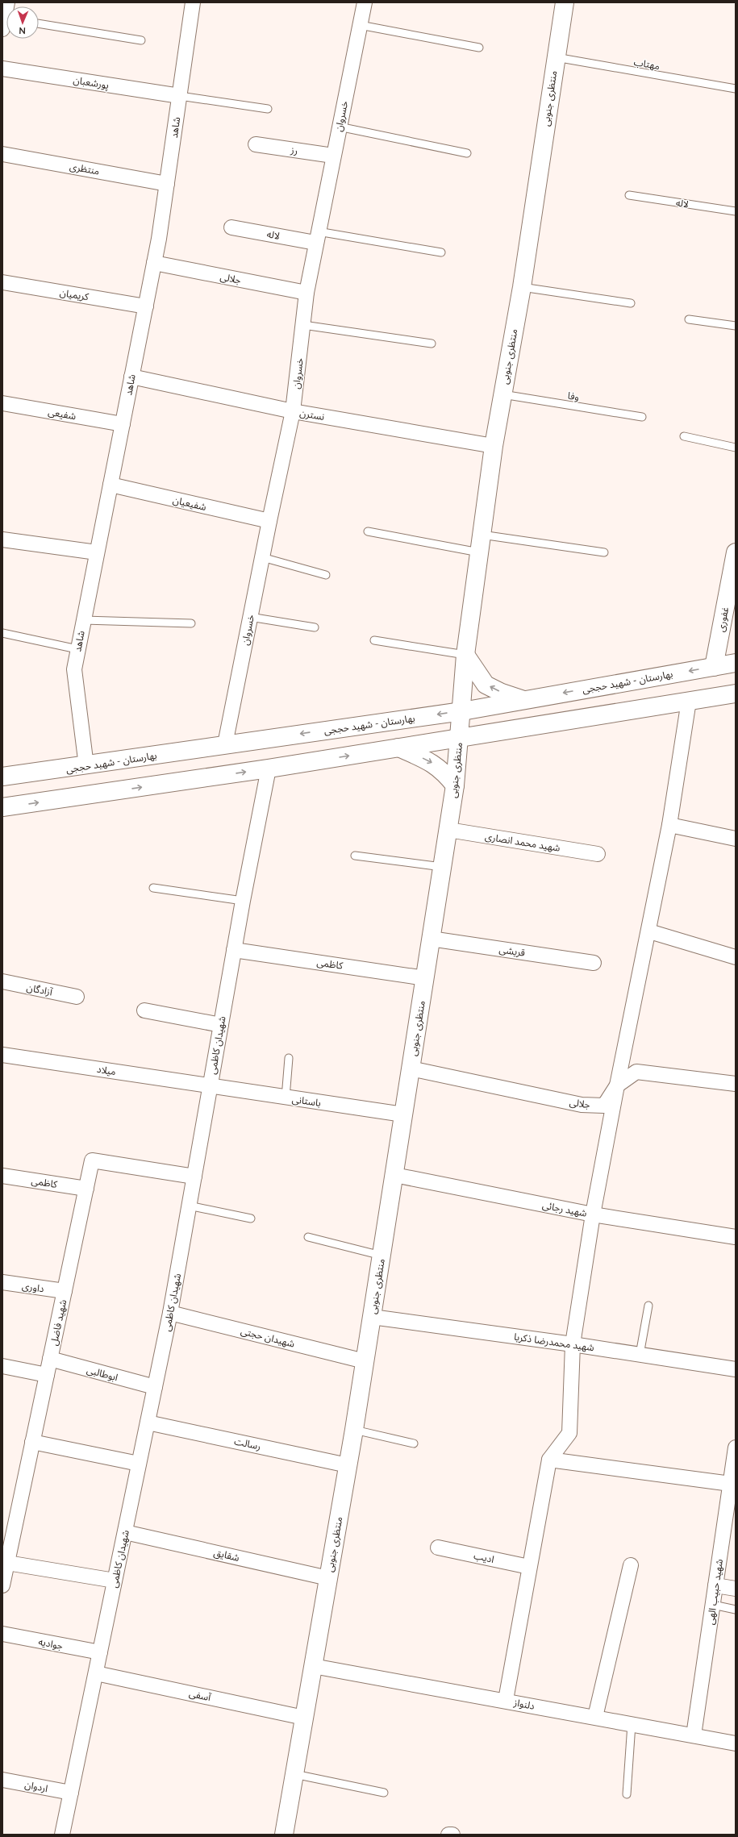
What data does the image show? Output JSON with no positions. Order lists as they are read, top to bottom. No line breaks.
{"streets":{"main road":["منتظری جنوبی","غفوری","بهارستان - شهید حججی"],"street":["پورشعبان","خسروان","شاهد","رز","منتظری","لاله","جلالی","کریمیان","شفیعی","نسترن","شفیعیان","شهید محمد انصاری","قریشی","کاظمی","آزادگان","شهیدان کاظمی","میلاد","باستانی","شهید رجائی","داوری","شهید فاضل","شهیدان حجتی","شهید محمدرضا ذکریا","ابوطالبی","رسالت","شقایق","ادیب","شهید حبیب الهی","جوادیه","آسفی","دلنواز","اردوان"],"lane":["مهتاب","وفا"]},"crossings":[["مهتاب","منتظری جنوبی"],["پورشعبان","شاهد"],["منتظری جنوبی","جلالی"],["منتظری جنوبی","وفا"],["منتظری جنوبی","نسترن"],["منتظری جنوبی","بهارستان - شهید حججی"],["منتظری جنوبی","شهید محمد انصاری"],["منتظری جنوبی","قریشی"],["منتظری جنوبی","کاظمی"],["منتظری جنوبی","باستانی"],["منتظری جنوبی","شهید رجائی"],["منتظری جنوبی","شهیدان حجتی"],["منتظری جنوبی","شهید محمدرضا ذکریا"],["منتظری جنوبی","رسالت"],["منتظری جنوبی","شقایق"],["منتظری جنوبی","آسفی"],["منتظری جنوبی","دلنواز"],["خسروان","رز"],["خسروان","لاله"],["خسروان","جلالی"],["خسروان","نسترن"],["خسروان","شفیعیان"],["خسروان","بهارستان - شهید حججی"],["شاهد","منتظری"],["شاهد","جلالی"],["شاهد","کریمیان"],["شاهد","شفیعی"],["شاهد","نسترن"],["شاهد","شفیعیان"],["شاهد","بهارستان - شهید حججی"],["غفوری","بهارستان - شهید حججی"],["کاظمی","شهیدان کاظمی"],["کاظمی","شهید فاضل"],["شهیدان کاظمی","میلاد"],["شهیدان کاظمی","باستانی"],["شهیدان کاظمی","شهید فاضل"],["شهیدان کاظمی","شهیدان حجتی"],["شهیدان کاظمی","ابوطالبی"],["شهیدان کاظمی","رسالت"],["شهیدان کاظمی","شقایق"],["شهیدان کاظمی","جوادیه"],["شهیدان کاظمی","آسفی"],["شهیدان کاظمی","اردوان"],["میلاد","باستانی"],["داوری","شهید فاضل"],["شهید فاضل","ابوطالبی"],["شهید حبیب الهی","دلنواز"]],"north":"bottom"}
